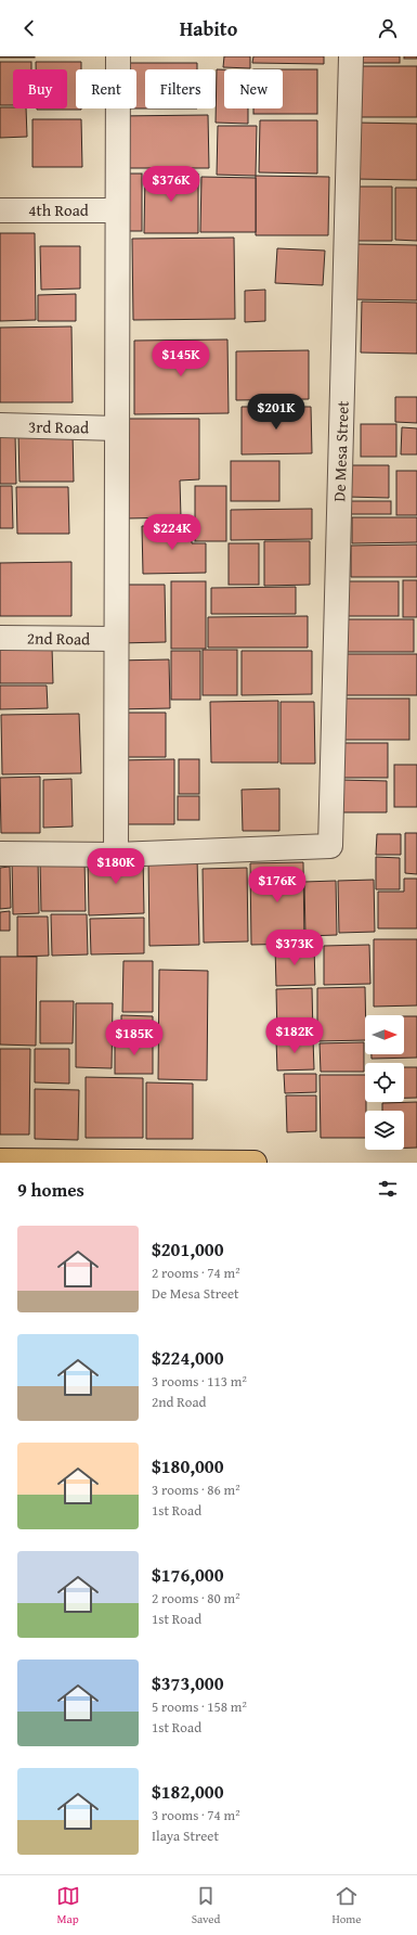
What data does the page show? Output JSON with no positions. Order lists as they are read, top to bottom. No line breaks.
{"streets":{"street":["4th Road","3rd Road","De Mesa Street","2nd Road"]},"north":"right","page":{"header":"Habito","chip":["Buy","Rent","Filters","New"],"price":["$376K","$145K","$201K","$224K","$180K","$176K","$373K","$182K","$185K"],"heading":"9 homes","list":[{"name":"$201,000","note":"2 rooms · 74 m² · De Mesa Street"},{"name":"$224,000","note":"3 rooms · 113 m² · 2nd Road"},{"name":"$180,000","note":"3 rooms · 86 m² · 1st Road"},{"name":"$176,000","note":"2 rooms · 80 m² · 1st Road"},{"name":"$373,000","note":"5 rooms · 158 m² · 1st Road"},{"name":"$182,000","note":"3 rooms · 74 m² · Ilaya Street"}],"tabs":["Map","Saved","Home"]}}
